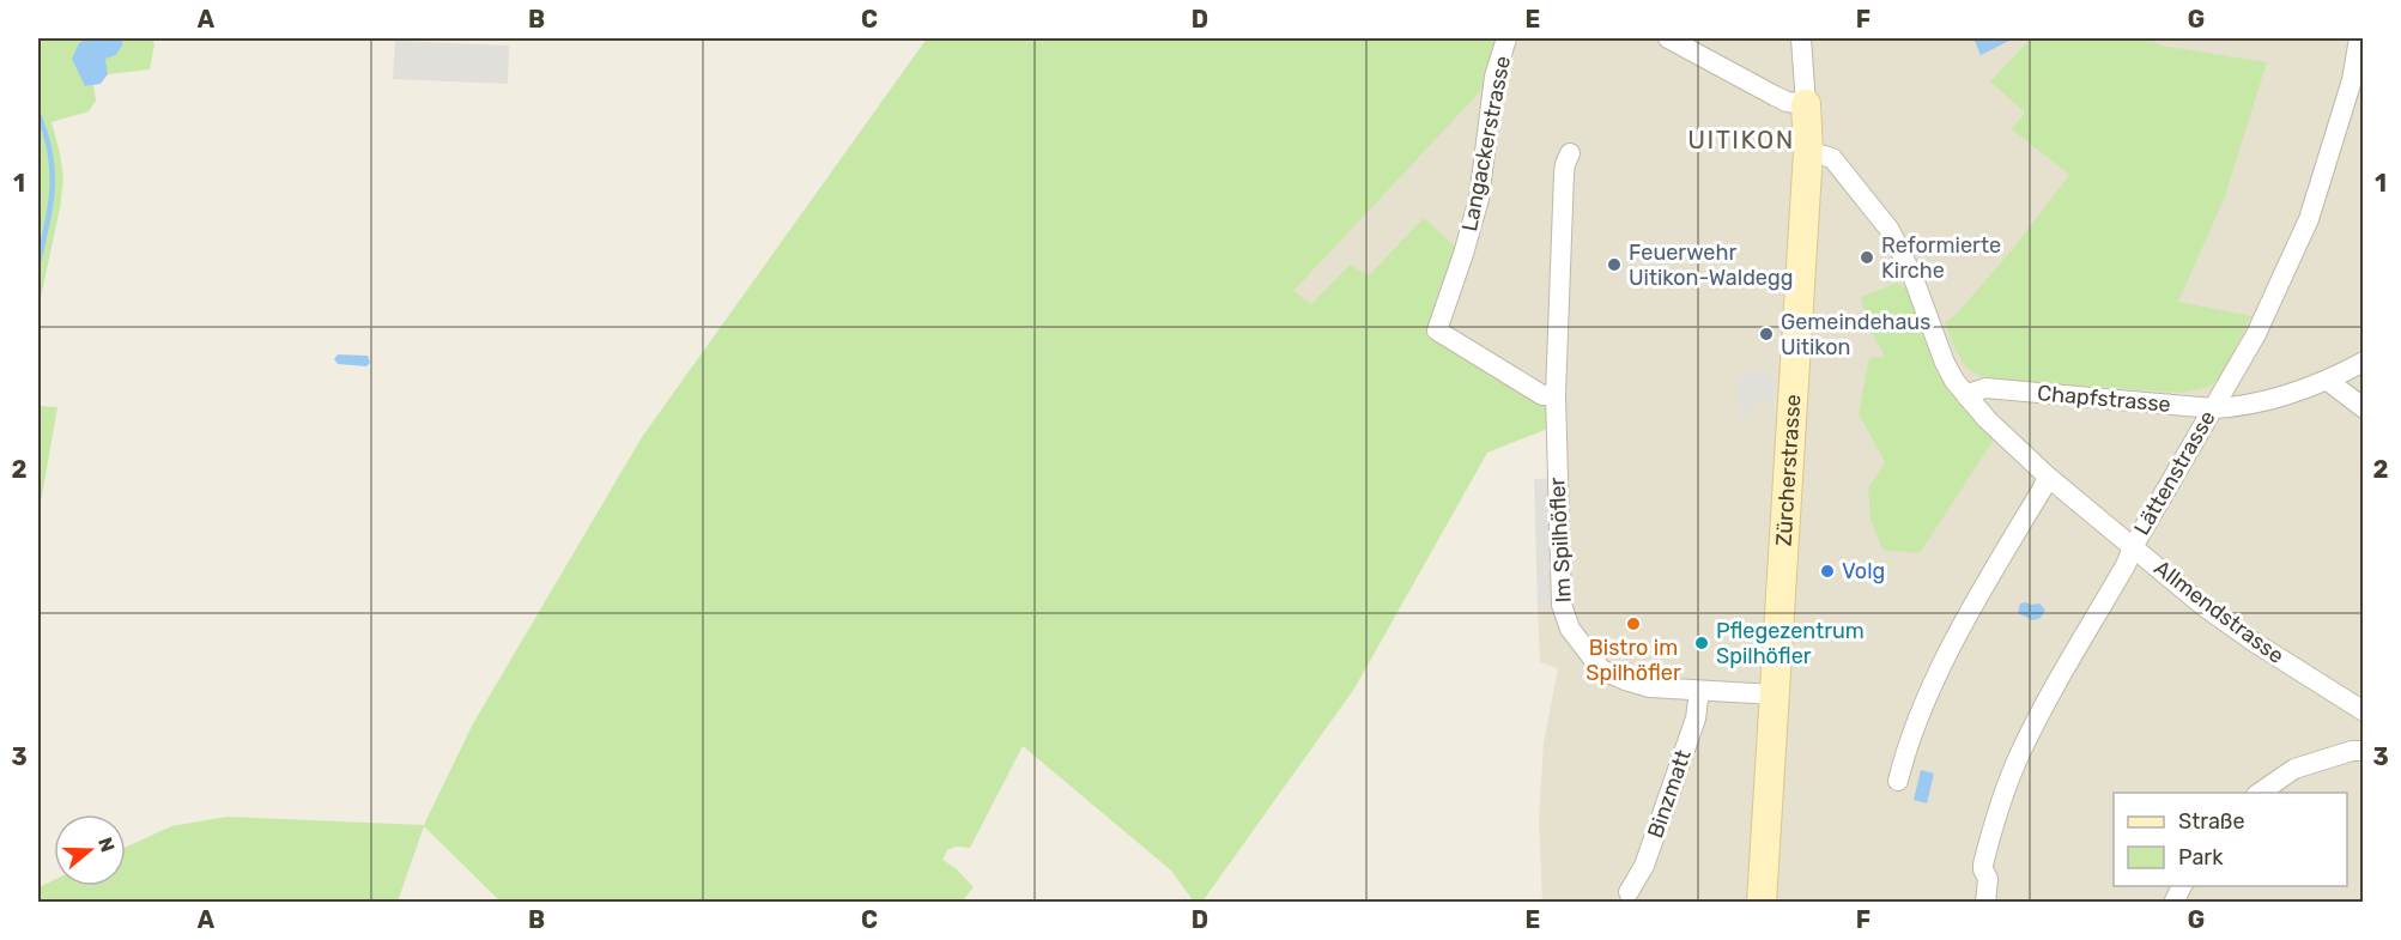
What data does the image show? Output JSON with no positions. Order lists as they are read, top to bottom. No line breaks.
{"streets":{"street":["Langackerstrasse","Chapfstrasse","Zürcherstrasse","Lättenstrasse","Im Spilhöfler","Allmendstrasse","Binzmatt"]},"crossings":[["Langackerstrasse","Im Spilhöfler"],["Chapfstrasse","Lättenstrasse"],["Chapfstrasse","Allmendstrasse"],["Zürcherstrasse","Im Spilhöfler"],["Zürcherstrasse","Allmendstrasse"],["Lättenstrasse","Allmendstrasse"],["Im Spilhöfler","Binzmatt"]],"districts":["UITIKON"],"places":["Reformierte Kirche","Feuerwehr Uitikon-Waldegg","Gemeindehaus Uitikon","Volg","Bistro im Spilhöfler","Pflegezentrum Spilhöfler"],"legend":["Straße","Park"],"north":"right","grid":{"columns":["A","B","C","D","E","F","G"],"rows":["1","2","3"]}}
